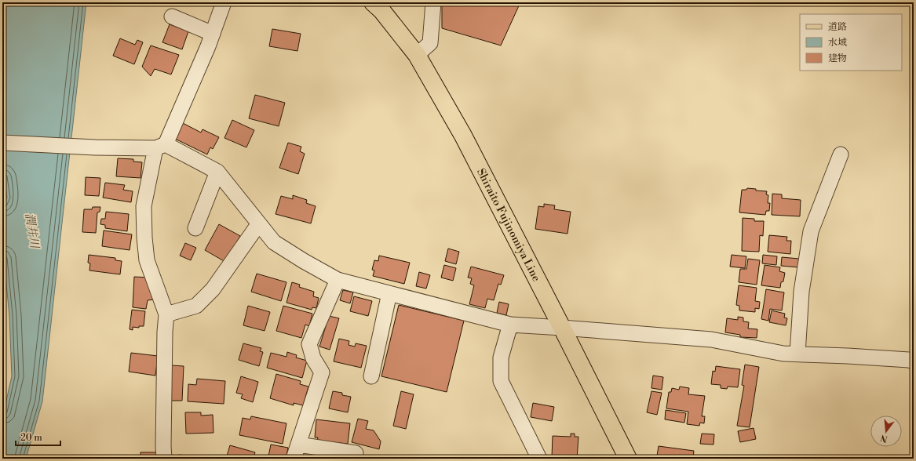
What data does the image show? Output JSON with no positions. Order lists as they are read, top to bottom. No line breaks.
{"streets":{"main road":["Shiraito Fujinomiya Line"]},"water":["潤井川"],"legend":["道路","水域","建物"],"scale_bar":"20 m","north":"bottom"}
